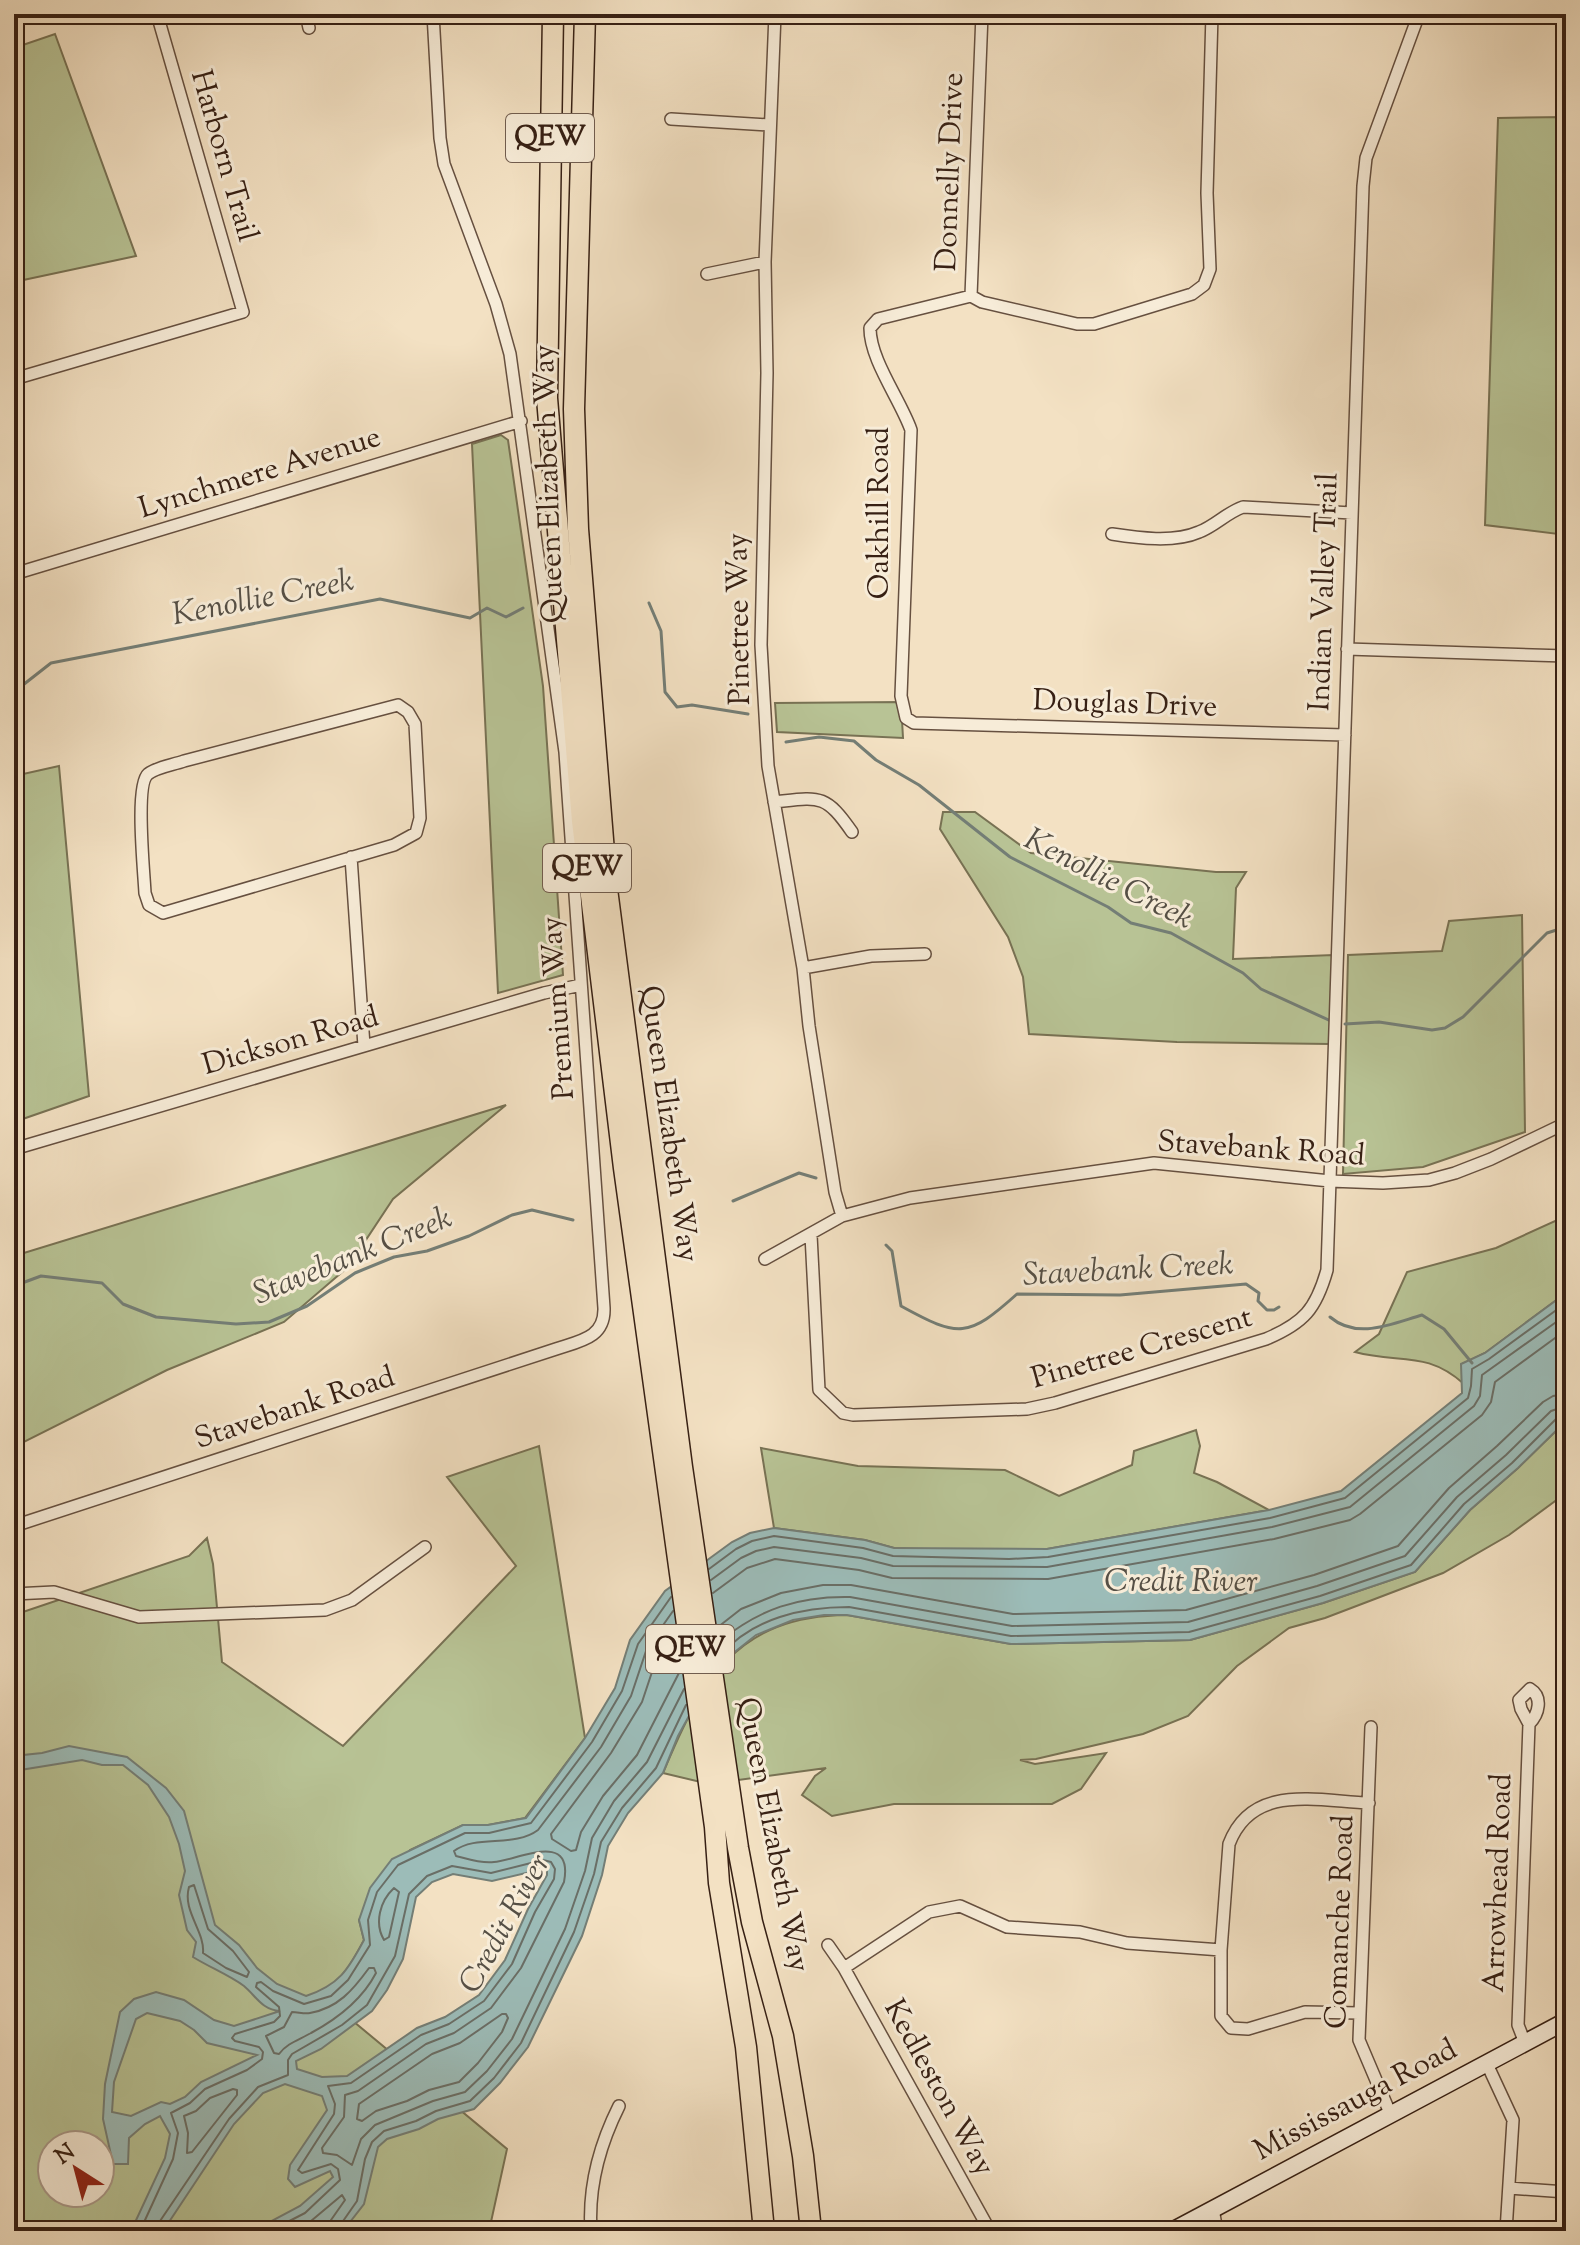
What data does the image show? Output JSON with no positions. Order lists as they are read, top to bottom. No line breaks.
{"streets":{"highway":["QEW","Queen Elizabeth Way"],"main road":["Mississauga Road"],"street":["Harborn Trail","Donnelly Drive","Lynchmere Avenue","Oakhill Road","Indian Valley Trail","Pinetree Way","Douglas Drive","Premium Way","Dickson Road","Stavebank Road","Pinetree Crescent","Arrowhead Road","Comanche Road","Kedleston Way"]},"crossings":[["Donnelly Drive","Oakhill Road"],["Lynchmere Avenue","Premium Way"],["Oakhill Road","Douglas Drive"],["Indian Valley Trail","Douglas Drive"],["Indian Valley Trail","Stavebank Road"],["Indian Valley Trail","Pinetree Crescent"],["Pinetree Way","Stavebank Road"],["Premium Way","Dickson Road"],["Premium Way","Stavebank Road"],["Stavebank Road","Pinetree Crescent"],["Arrowhead Road","Mississauga Road"],["Comanche Road","Mississauga Road"]],"water":["Kenollie Creek","Stavebank Creek","Credit River"],"north":"top left"}
